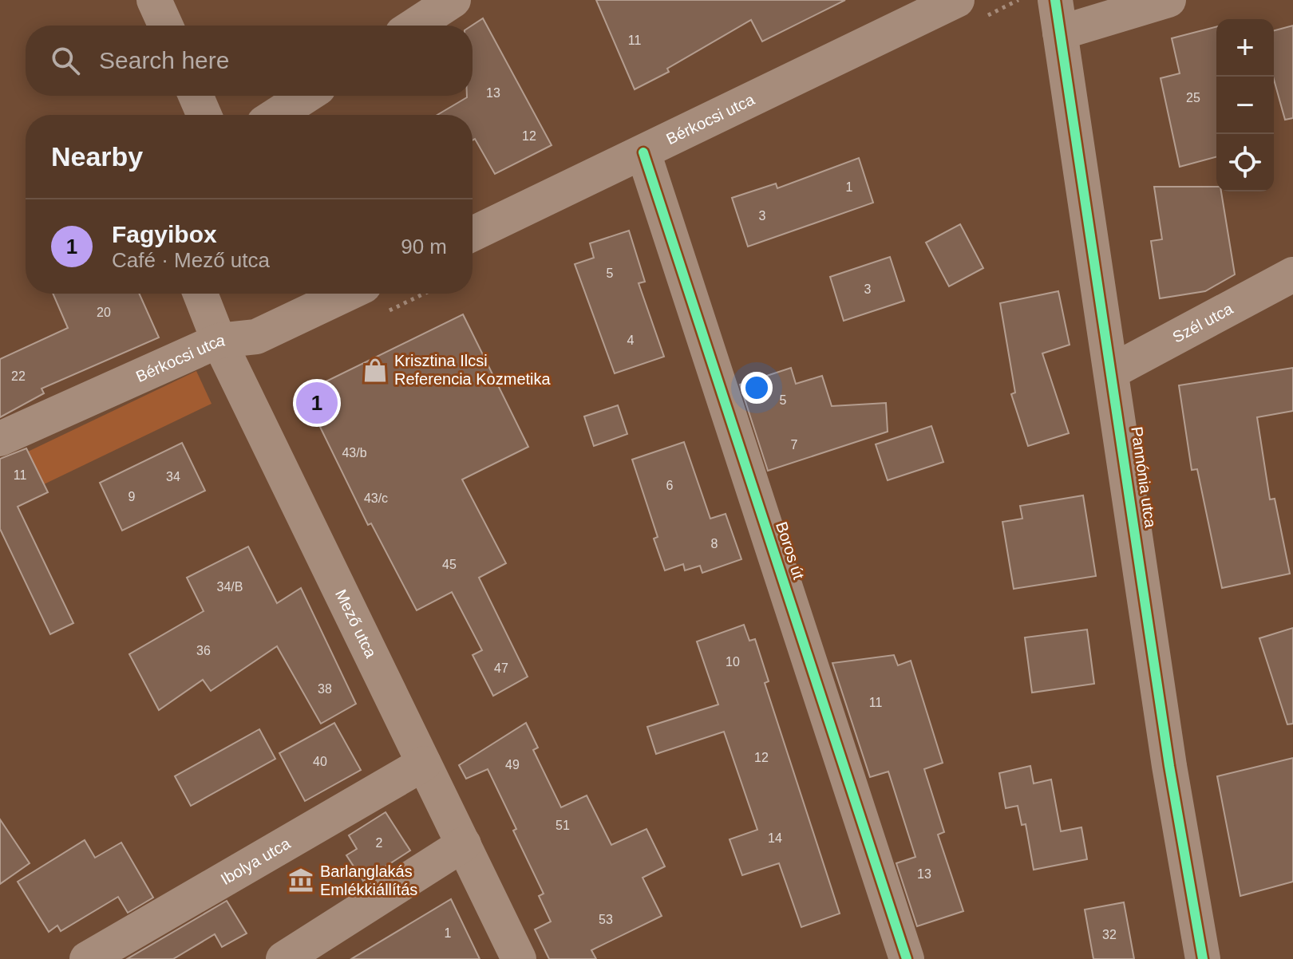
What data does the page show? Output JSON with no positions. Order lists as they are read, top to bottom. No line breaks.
{"streets":{"street":["Bérkocsi utca","Szél utca","Pannónia utca","Boros út","Mező utca","Ibolya utca"]},"crossings":[["Bérkocsi utca","Boros út"],["Bérkocsi utca","Mező utca"],["Szél utca","Pannónia utca"],["Mező utca","Ibolya utca"]],"places":{"shop":["Krisztina Ilcsi Referencia Kozmetika"],"museum":["Barlanglakás Emlékkiállítás"]},"house_numbers":["11","13","25","12","1","3","5","3","20","4","22","5","7","43/b","11","34","6","9","43/c","8","45","34/B","36","10","47","38","11","12","40","49","51","14","2","13","53","1","32"],"page":{"map_buttons":["+","−"],"search":"Search here","heading":"Nearby","list":[{"mark":"1","name":"Fagyibox","note":"Café · Mező utca","value":"90 m"}],"pins":"1"}}
